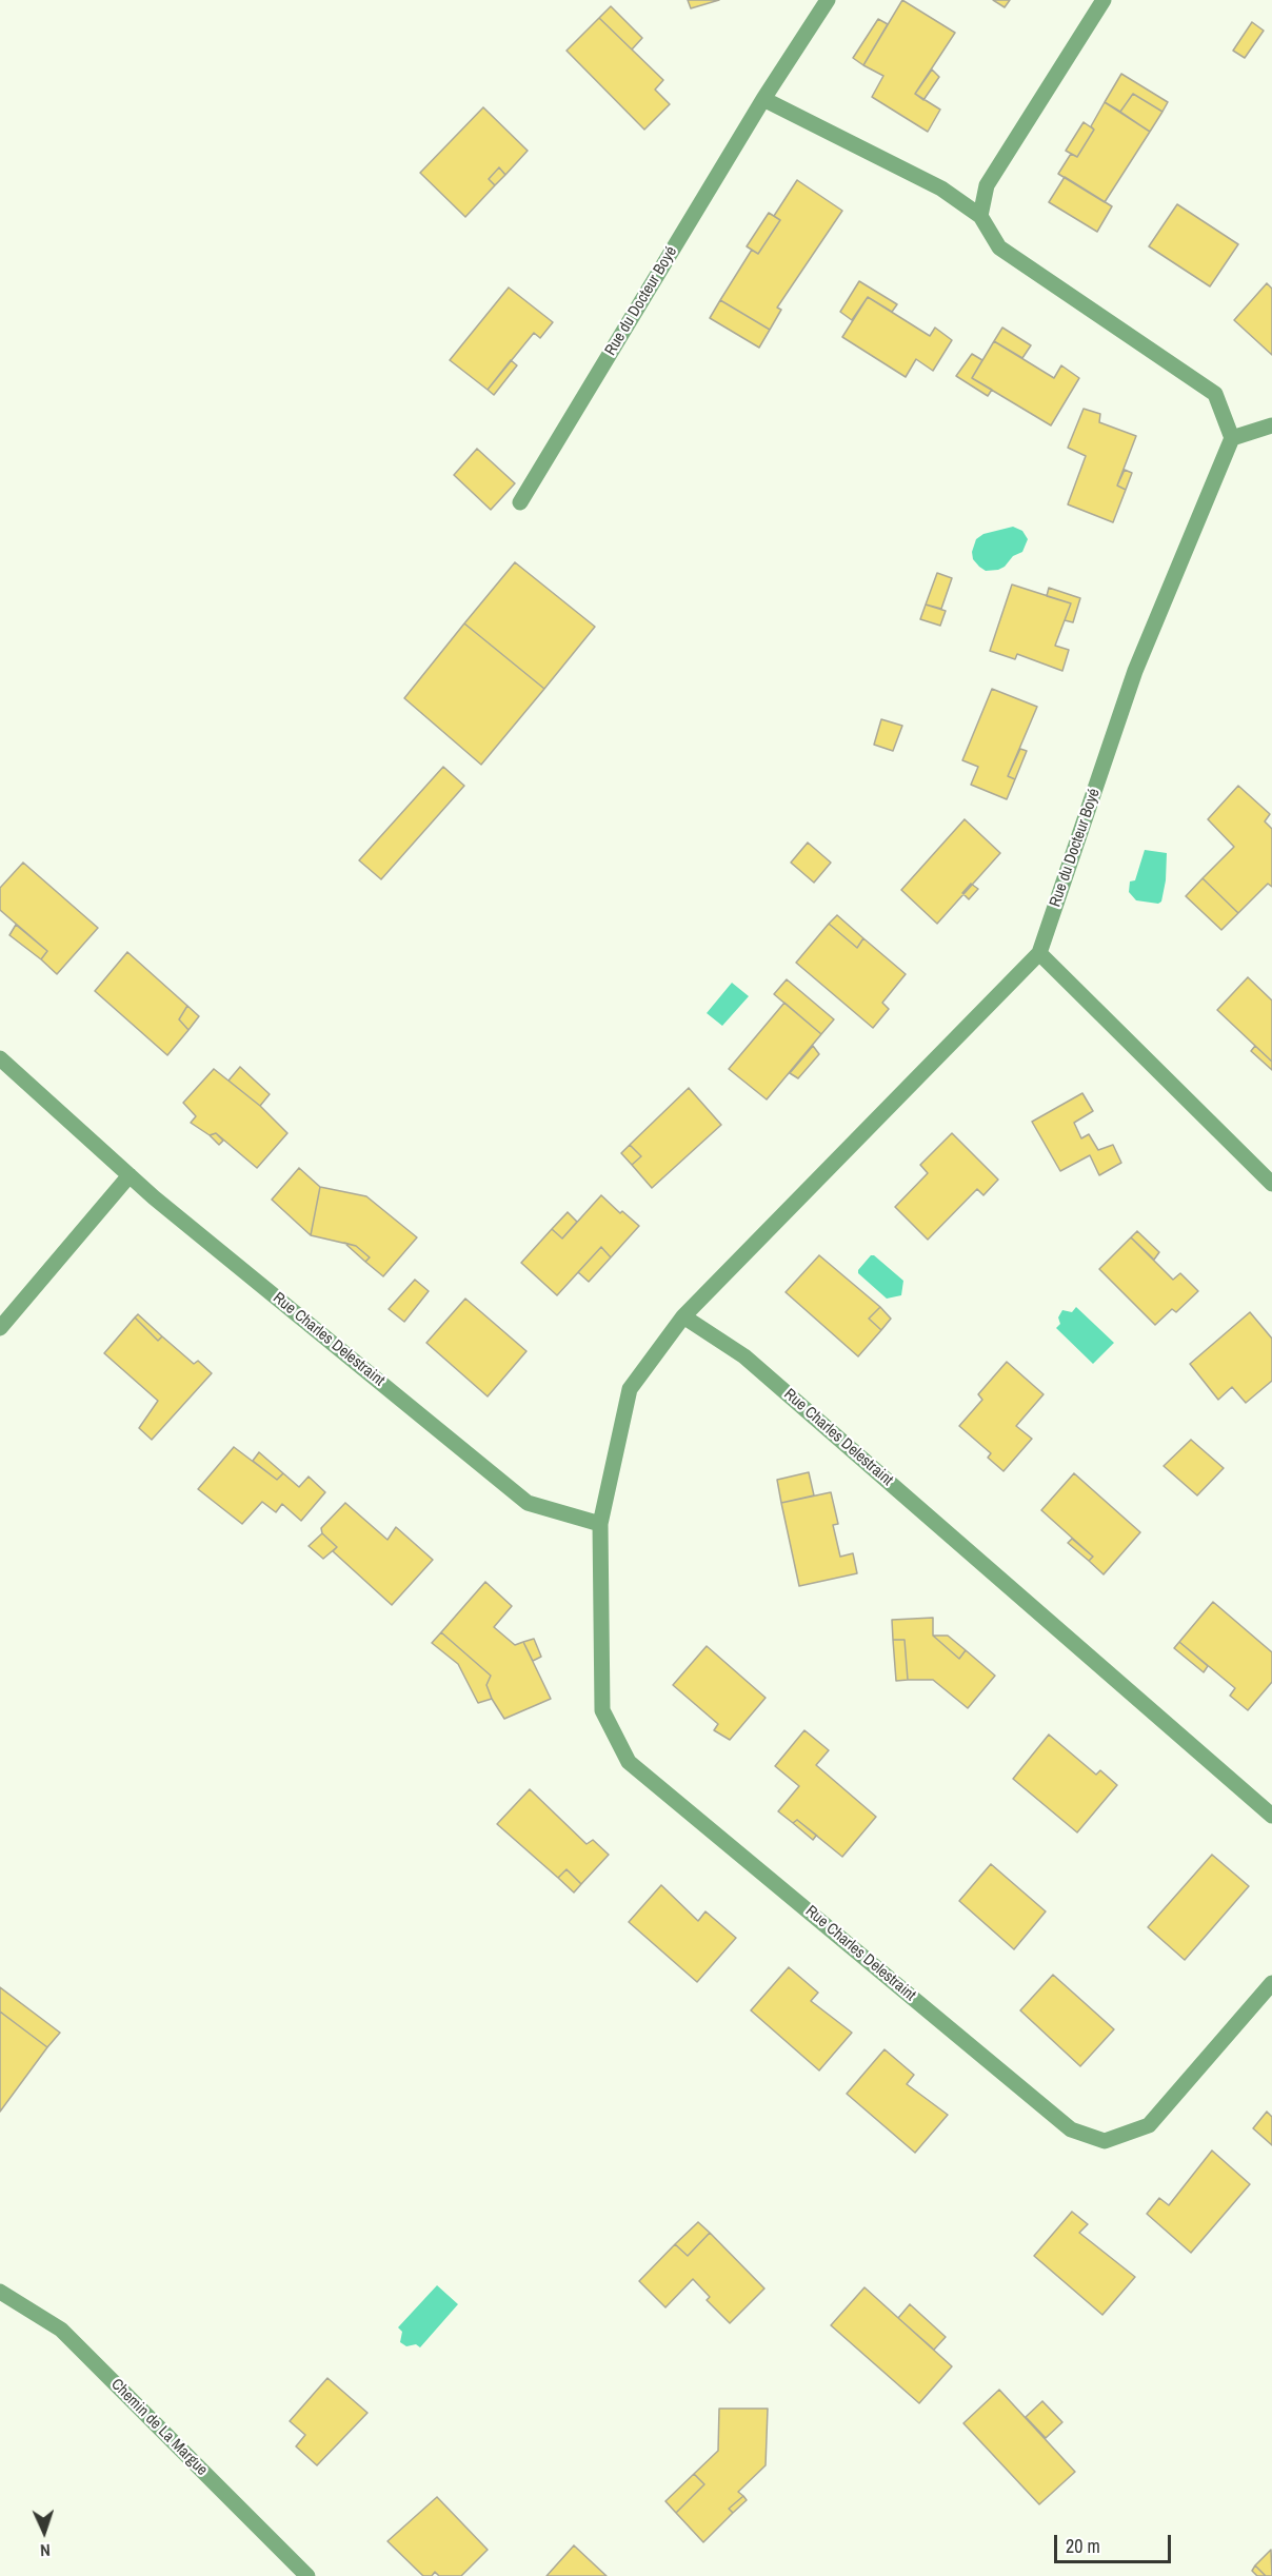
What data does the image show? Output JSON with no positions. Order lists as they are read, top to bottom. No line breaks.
{"streets":{"street":["Rue du Docteur Boyé","Rue Charles Delestraint","Chemin de La Margue"]},"crossings":[["Rue du Docteur Boyé","Rue Charles Delestraint"]],"scale_bar":"20 m","north":"bottom"}
